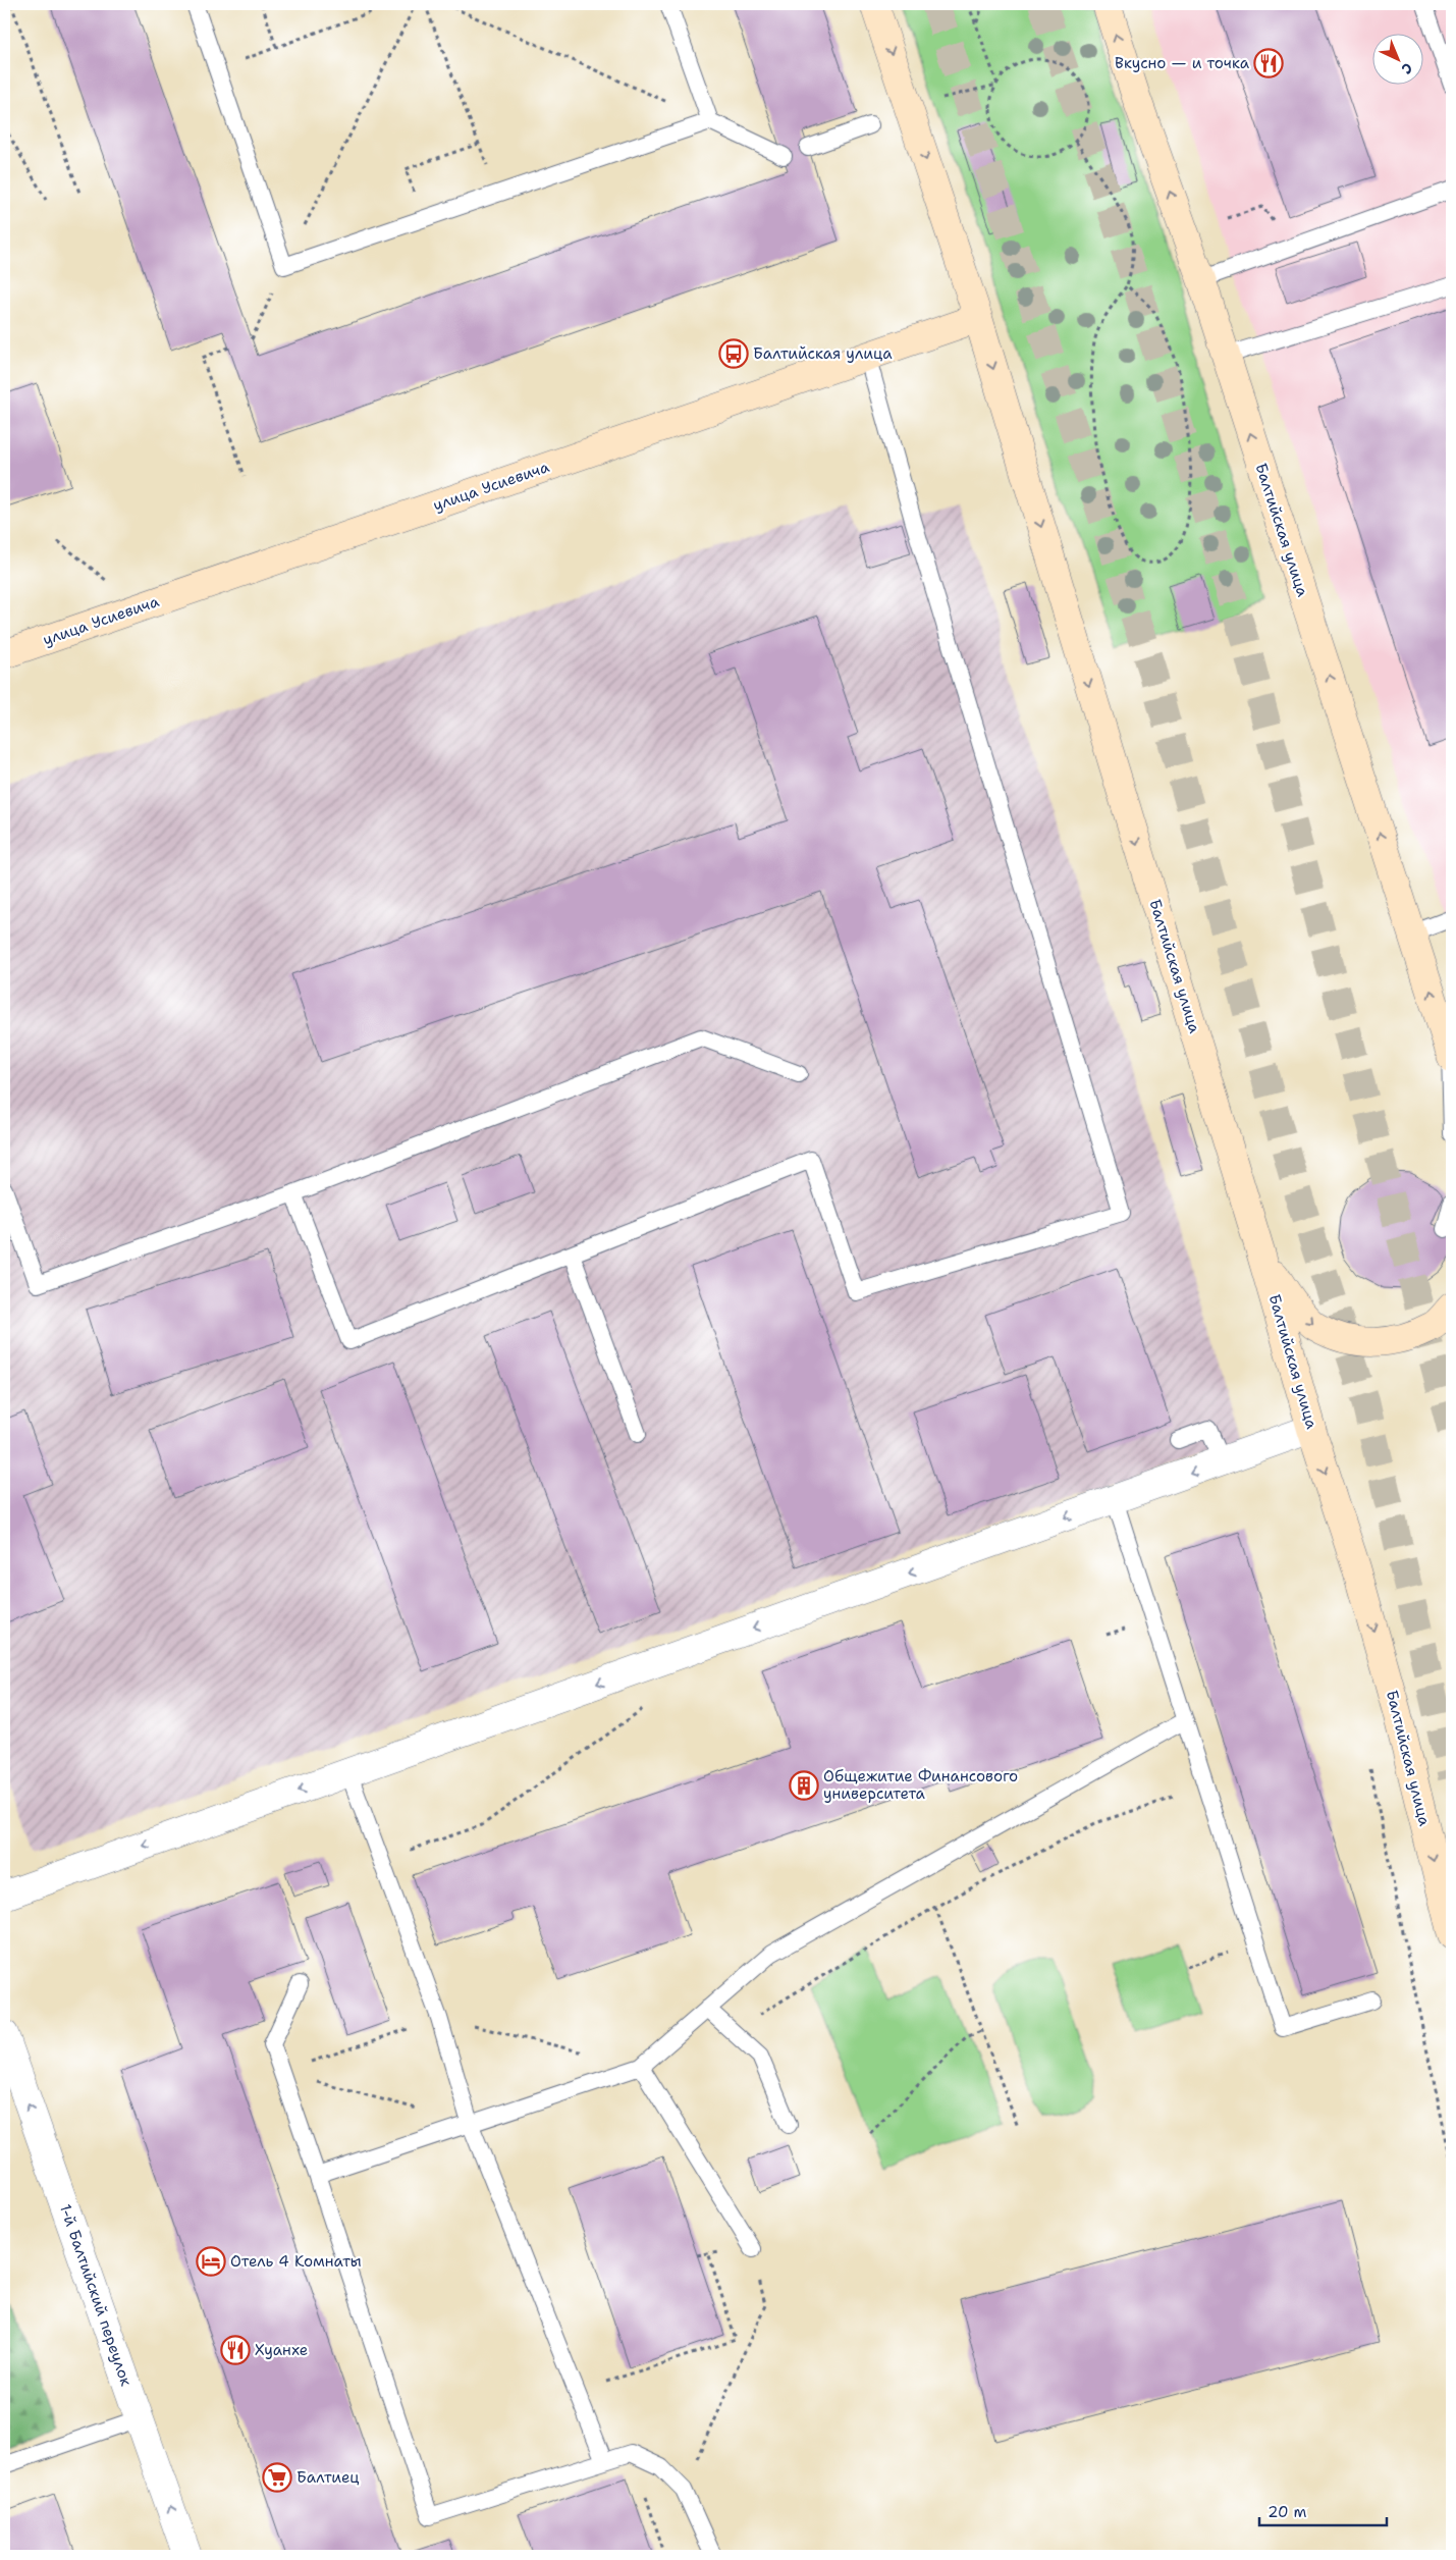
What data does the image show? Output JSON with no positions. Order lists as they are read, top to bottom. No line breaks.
{"streets":{"street":["улица Усиевича","Балтийская улица","1-й Балтийский переулок"]},"crossings":[["улица Усиевича","Балтийская улица"]],"one_way":["1-й Балтийский переулок"],"places":{"restaurant":["Вкусно — и точка","Хуанхе"],"bus stop":["Балтийская улица"],"building":["Общежитие Финансового университета"],"hotel":["Отель 4 Комнаты"],"supermarket":["Балтиец"]},"scale_bar":"20 m","north":"bottom right"}
